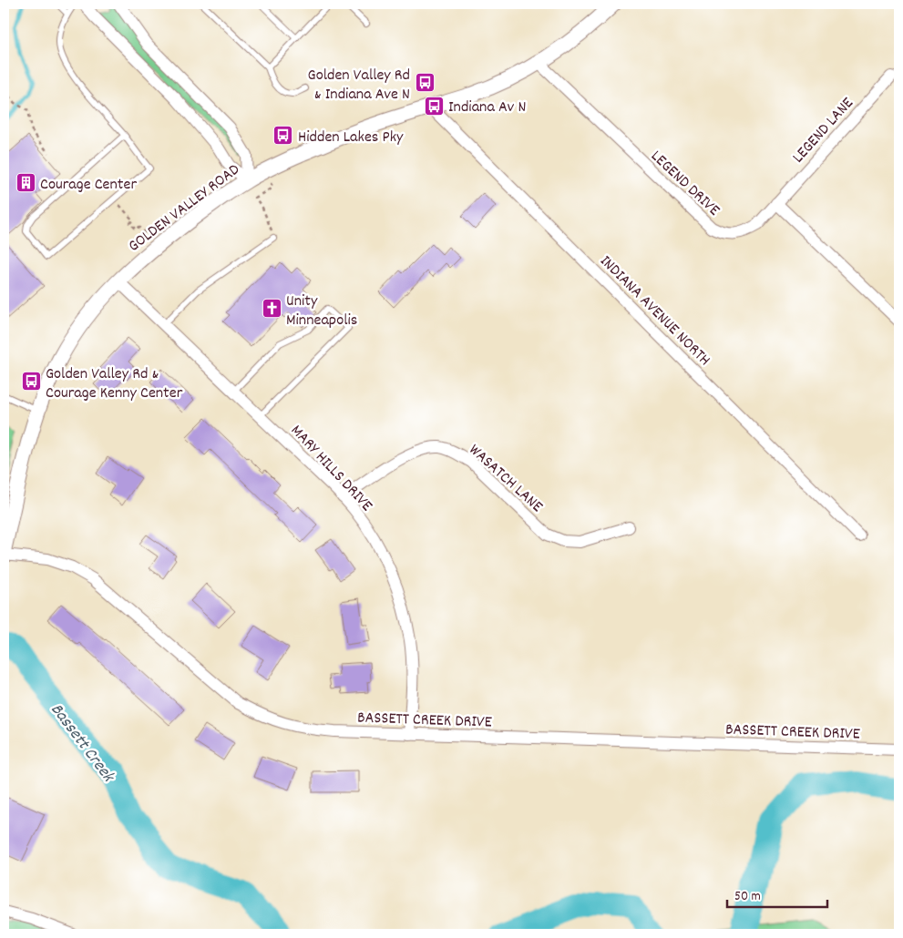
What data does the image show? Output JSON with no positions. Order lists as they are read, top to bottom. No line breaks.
{"streets":{"street":["LEGEND LANE","LEGEND DRIVE","GOLDEN VALLEY ROAD","INDIANA AVENUE NORTH","MARY HILLS DRIVE","WASATCH LANE","BASSETT CREEK DRIVE"]},"crossings":[["LEGEND LANE","LEGEND DRIVE"],["LEGEND DRIVE","GOLDEN VALLEY ROAD"],["GOLDEN VALLEY ROAD","INDIANA AVENUE NORTH"],["GOLDEN VALLEY ROAD","MARY HILLS DRIVE"],["MARY HILLS DRIVE","WASATCH LANE"],["MARY HILLS DRIVE","BASSETT CREEK DRIVE"]],"water":["Bassett Creek"],"places":{"bus stop":["Golden Valley Rd & Indiana Ave N","Indiana Av N","Hidden Lakes Pky","Golden Valley Rd & Courage Kenny Center"],"building":["Courage Center"],"church":["Unity Minneapolis"]},"scale_bar":"50 m"}
